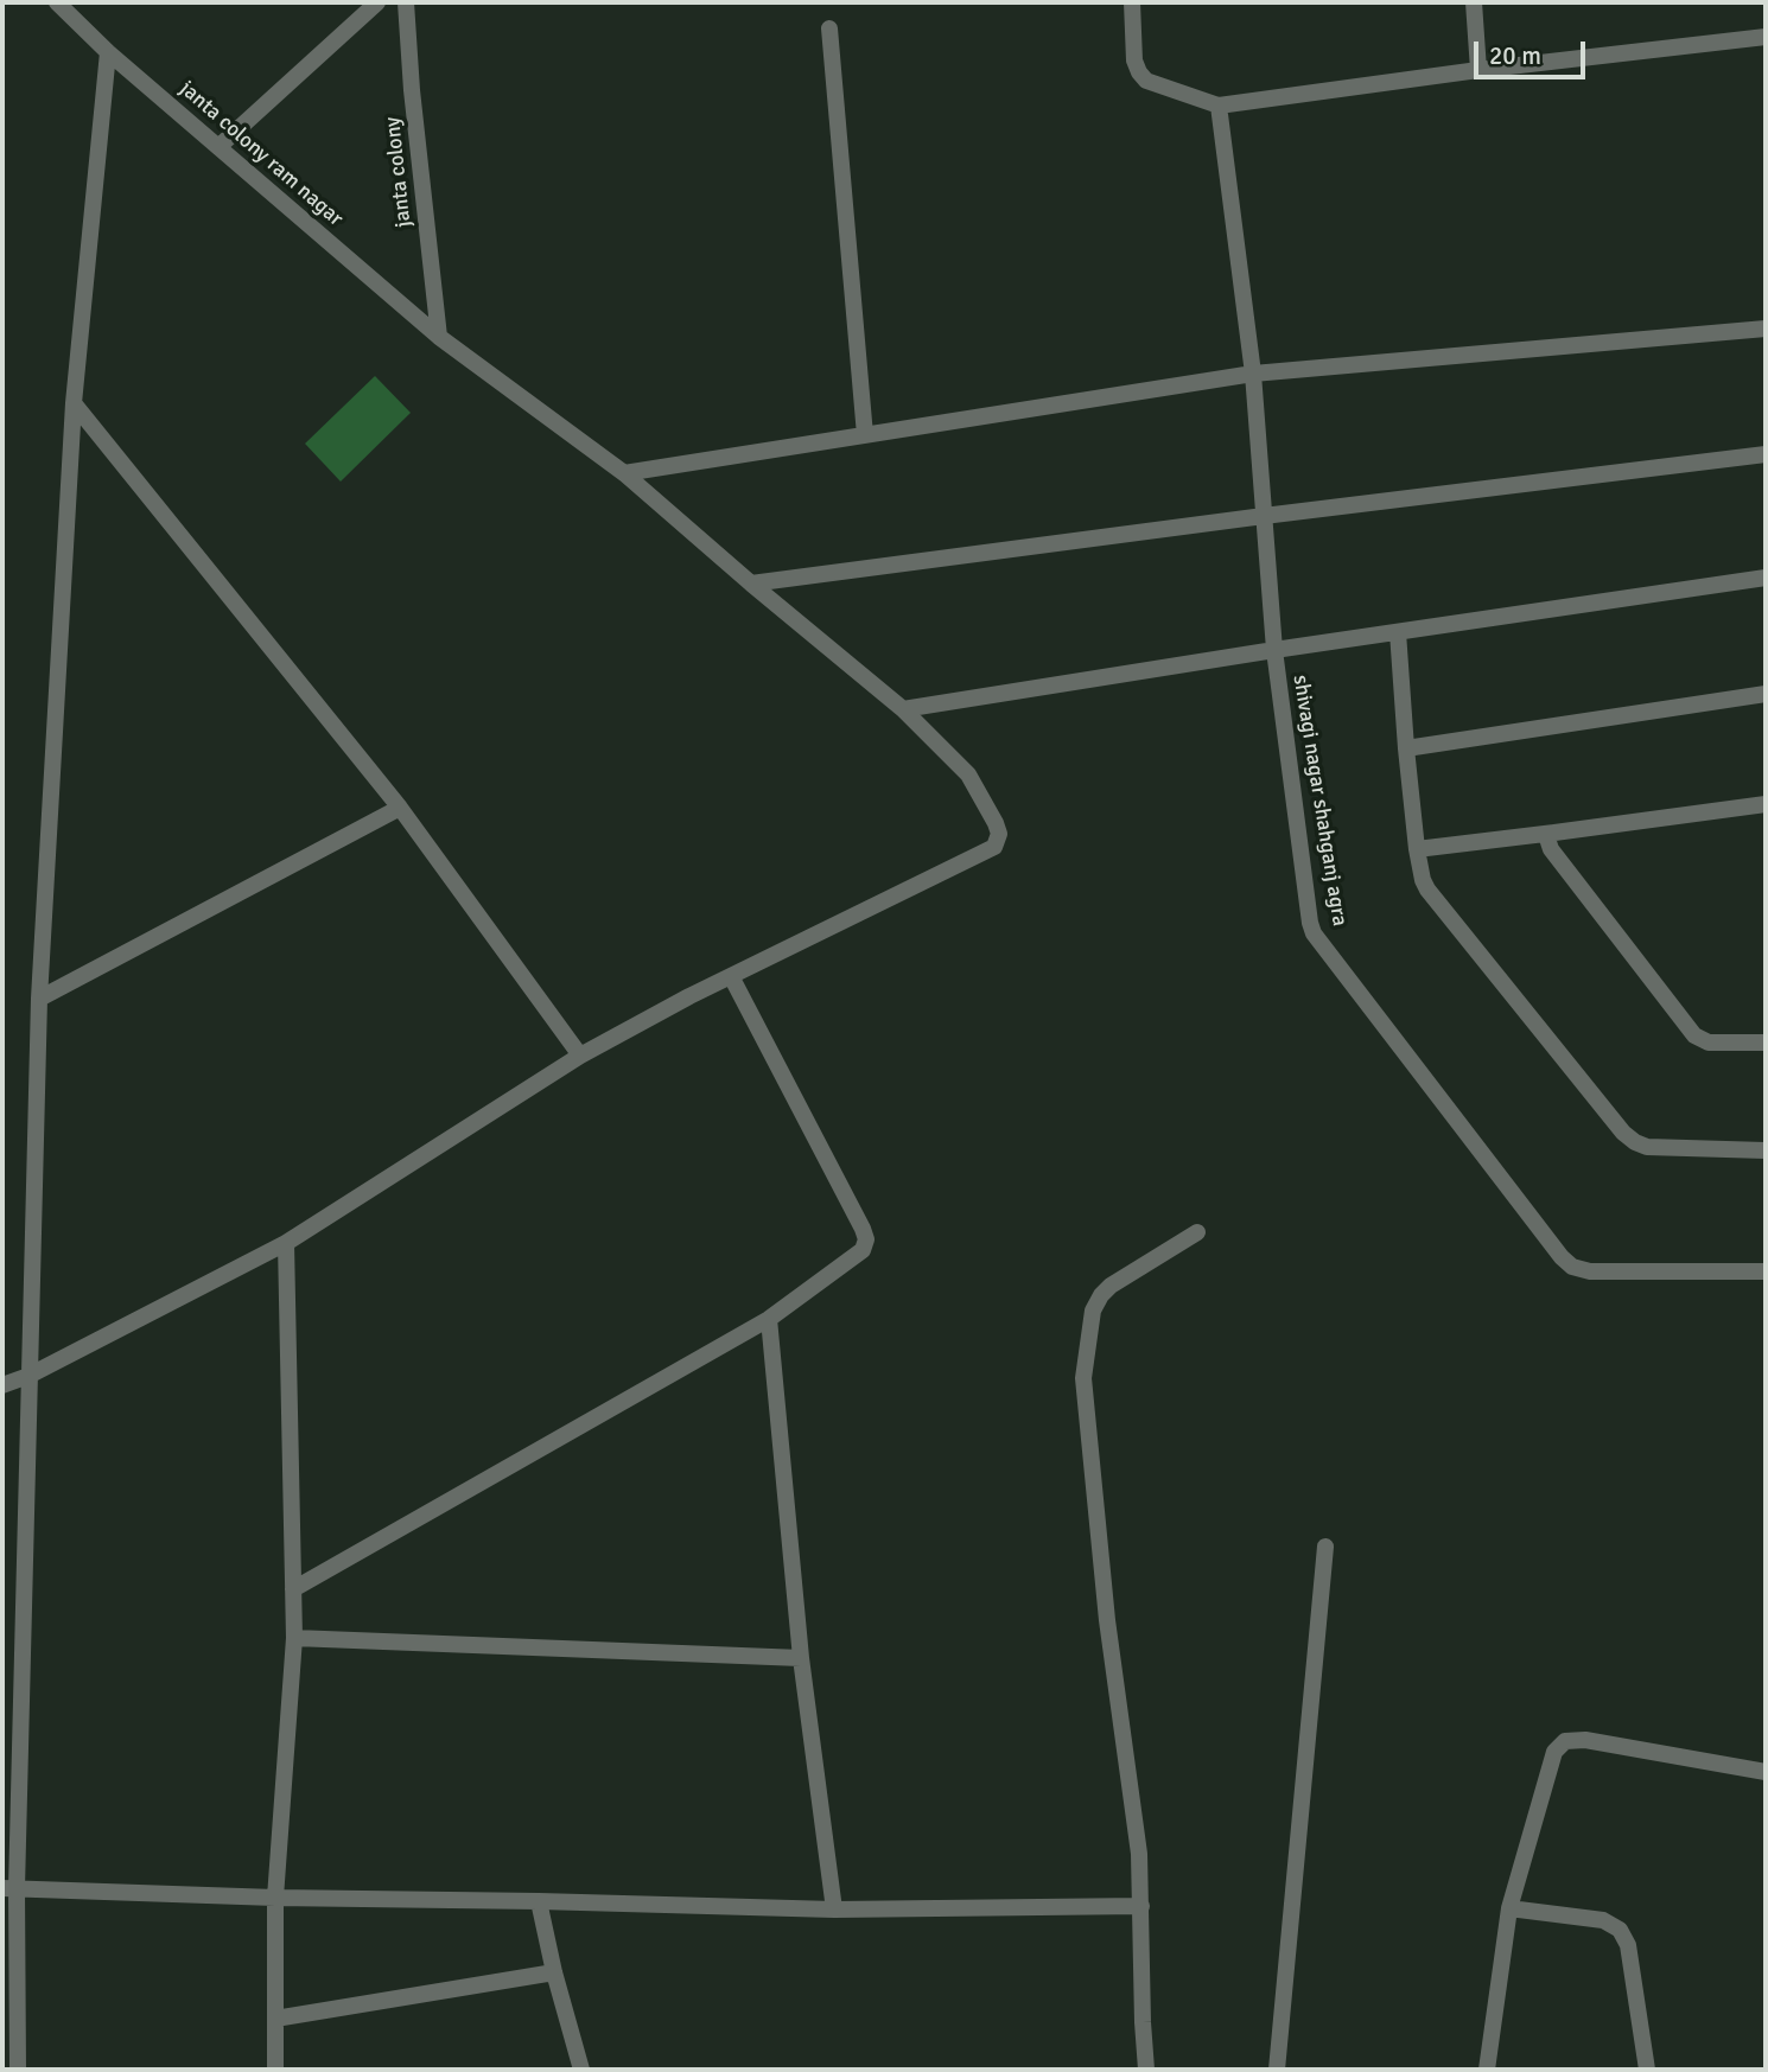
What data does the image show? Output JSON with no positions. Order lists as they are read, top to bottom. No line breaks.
{"streets":{"street":["janta colony ram nagar","janta colony","shivagi nagar shahganj agra"]},"crossings":[["janta colony ram nagar","janta colony"]],"scale_bar":"20 m"}
